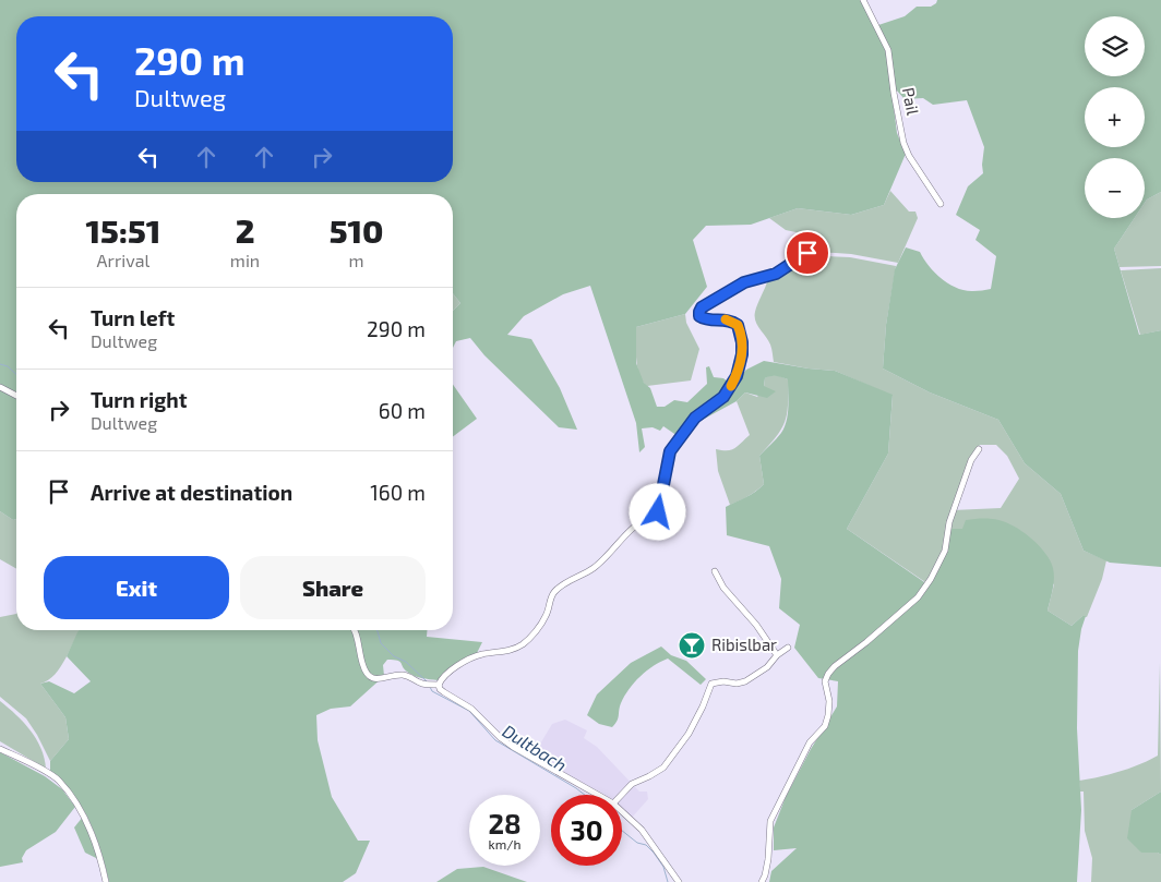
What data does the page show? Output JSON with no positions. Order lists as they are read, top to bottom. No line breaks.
{"streets":{"street":["Pail"]},"water":["Dultbach"],"places":{"bar":["Ribislbar"]},"page":{"map_buttons":["+","−"],"turn":["290 m","Dultweg"],"eta":["15:51","Arrival","2","min","510","m"],"list":[{"name":"Turn left","note":"Dultweg","value":"290 m"},{"name":"Turn right","note":"Dultweg","value":"60 m"},{"name":"Arrive at destination","value":"160 m"}],"buttons":["Exit","Share"],"speed":"28 km/h","limit":"30"}}
